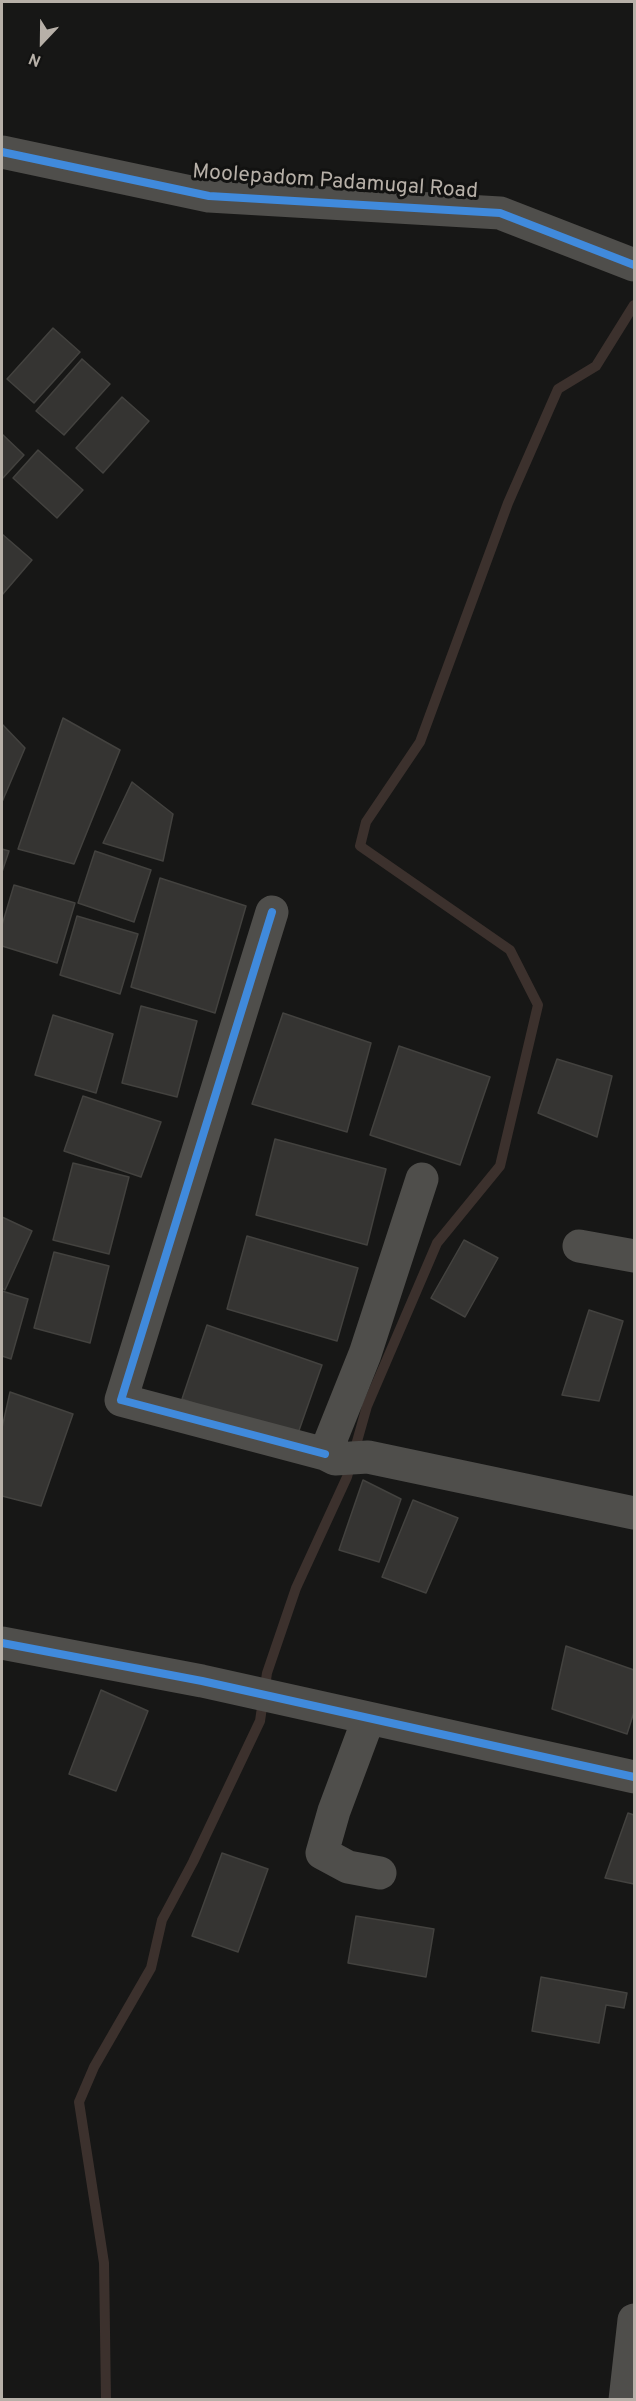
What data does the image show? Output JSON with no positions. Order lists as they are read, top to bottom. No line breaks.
{"streets":{"street":["Moolepadom Padamugal Road"]},"north":"bottom"}
